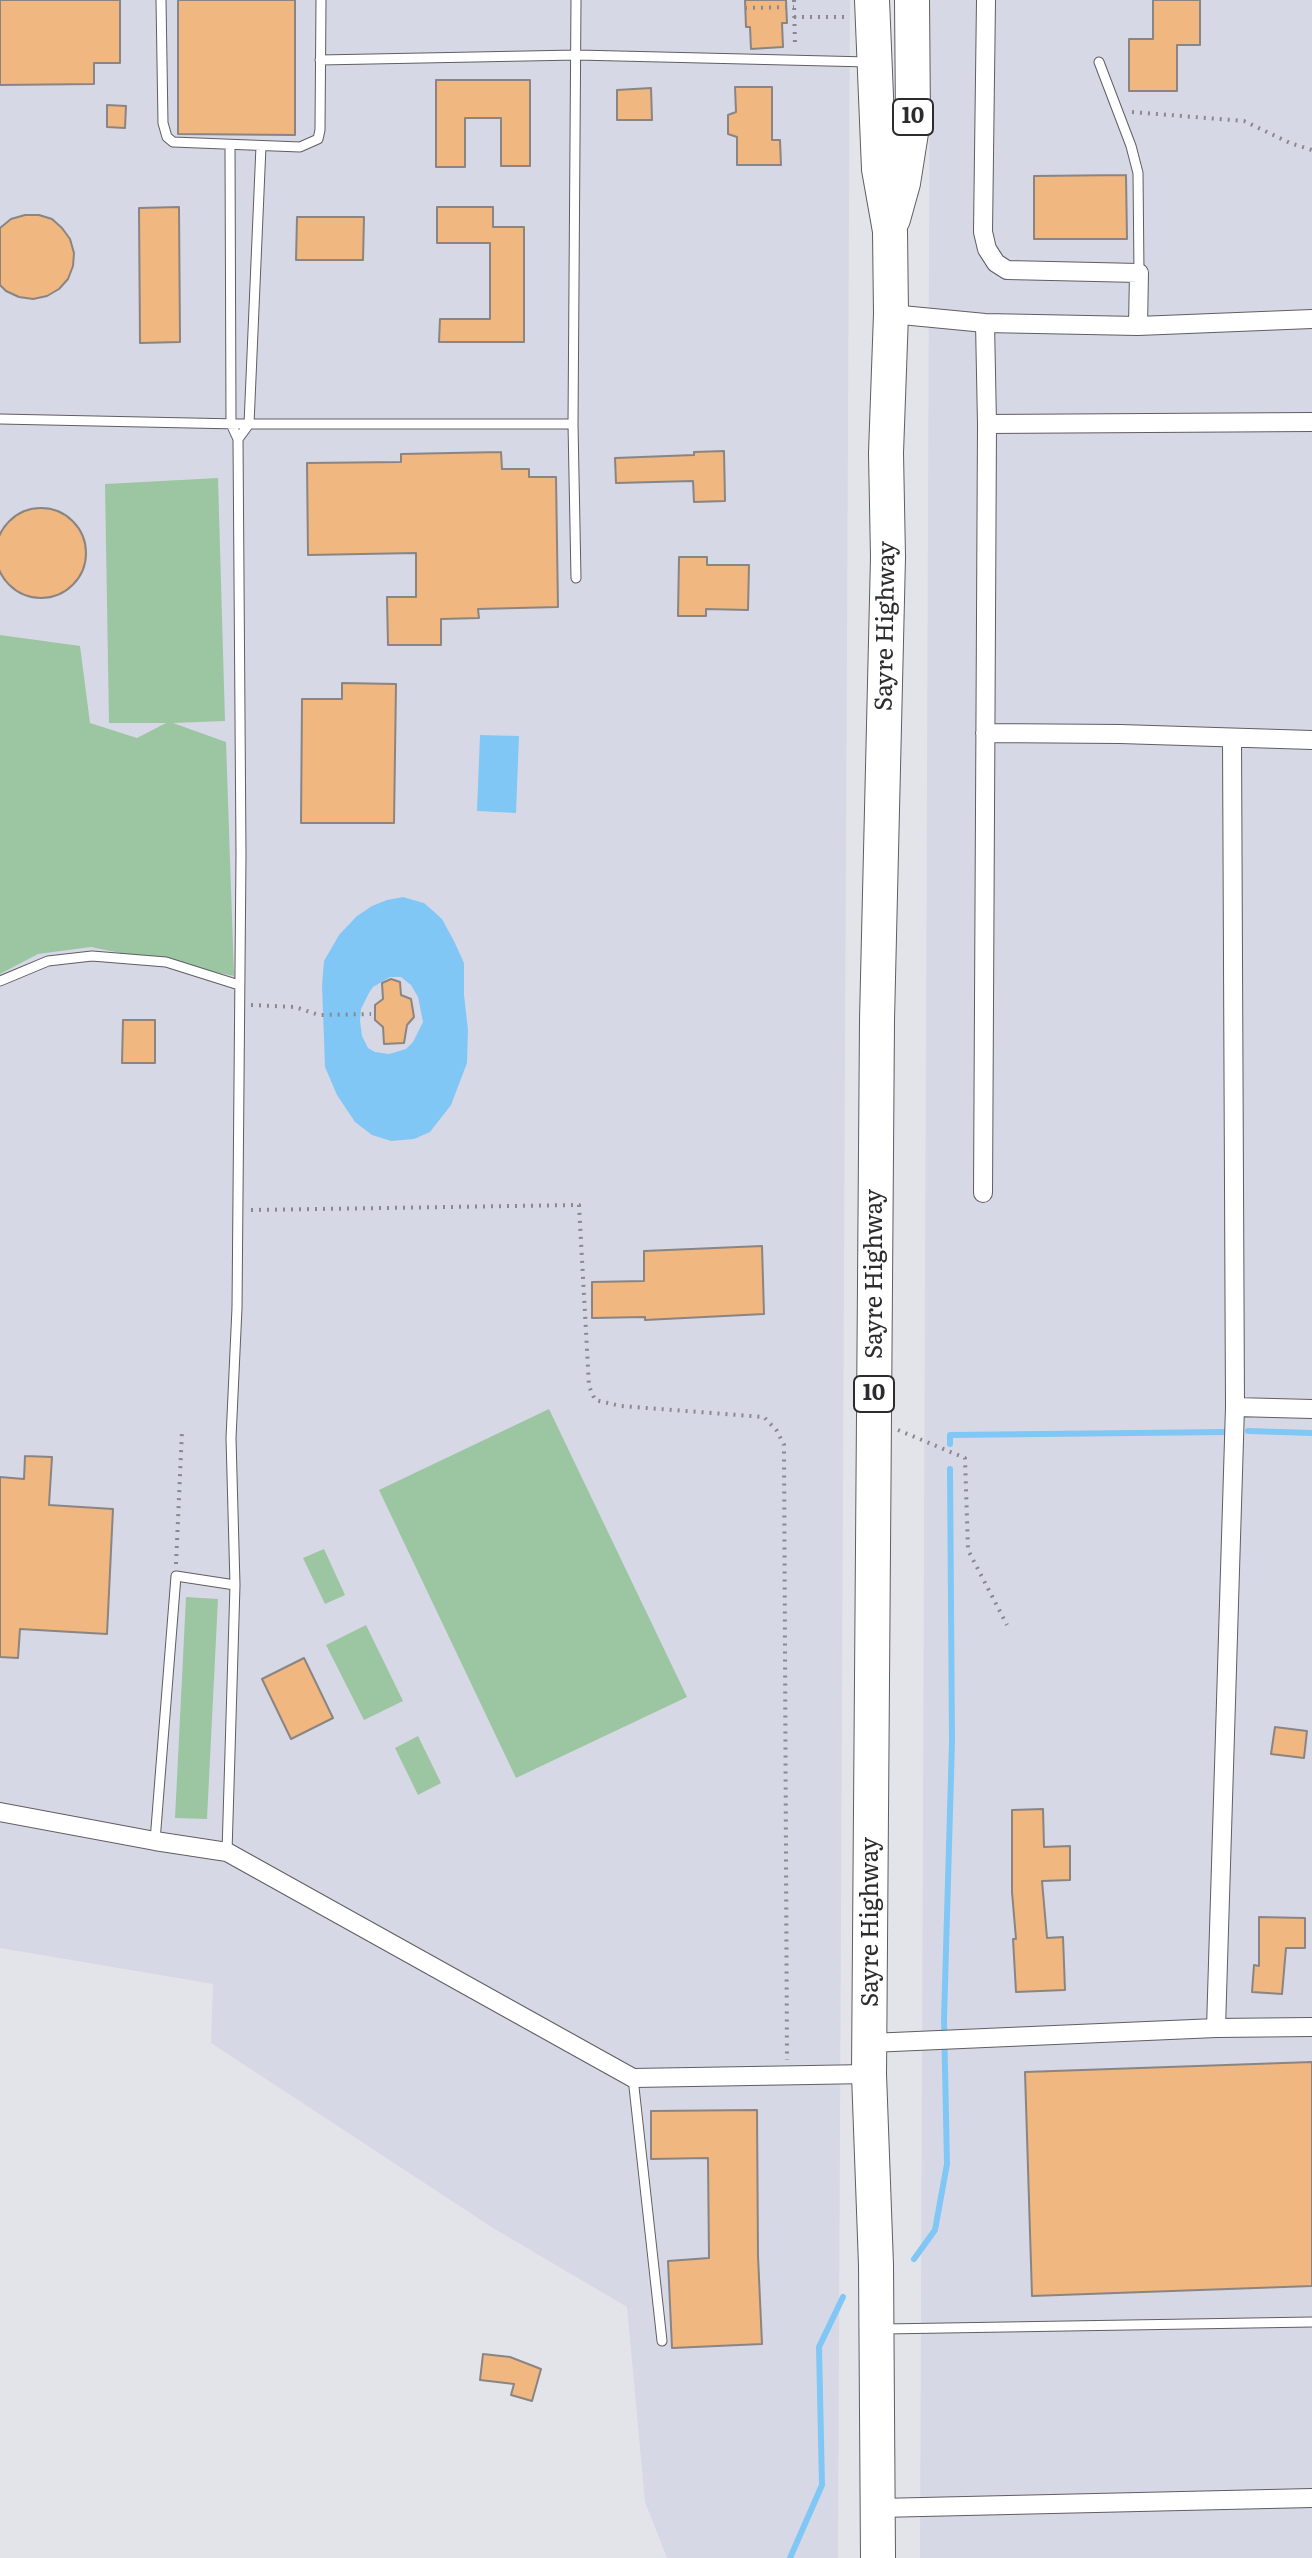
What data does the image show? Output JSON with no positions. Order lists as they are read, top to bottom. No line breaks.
{"streets":{"highway":["10","Sayre Highway"]}}
